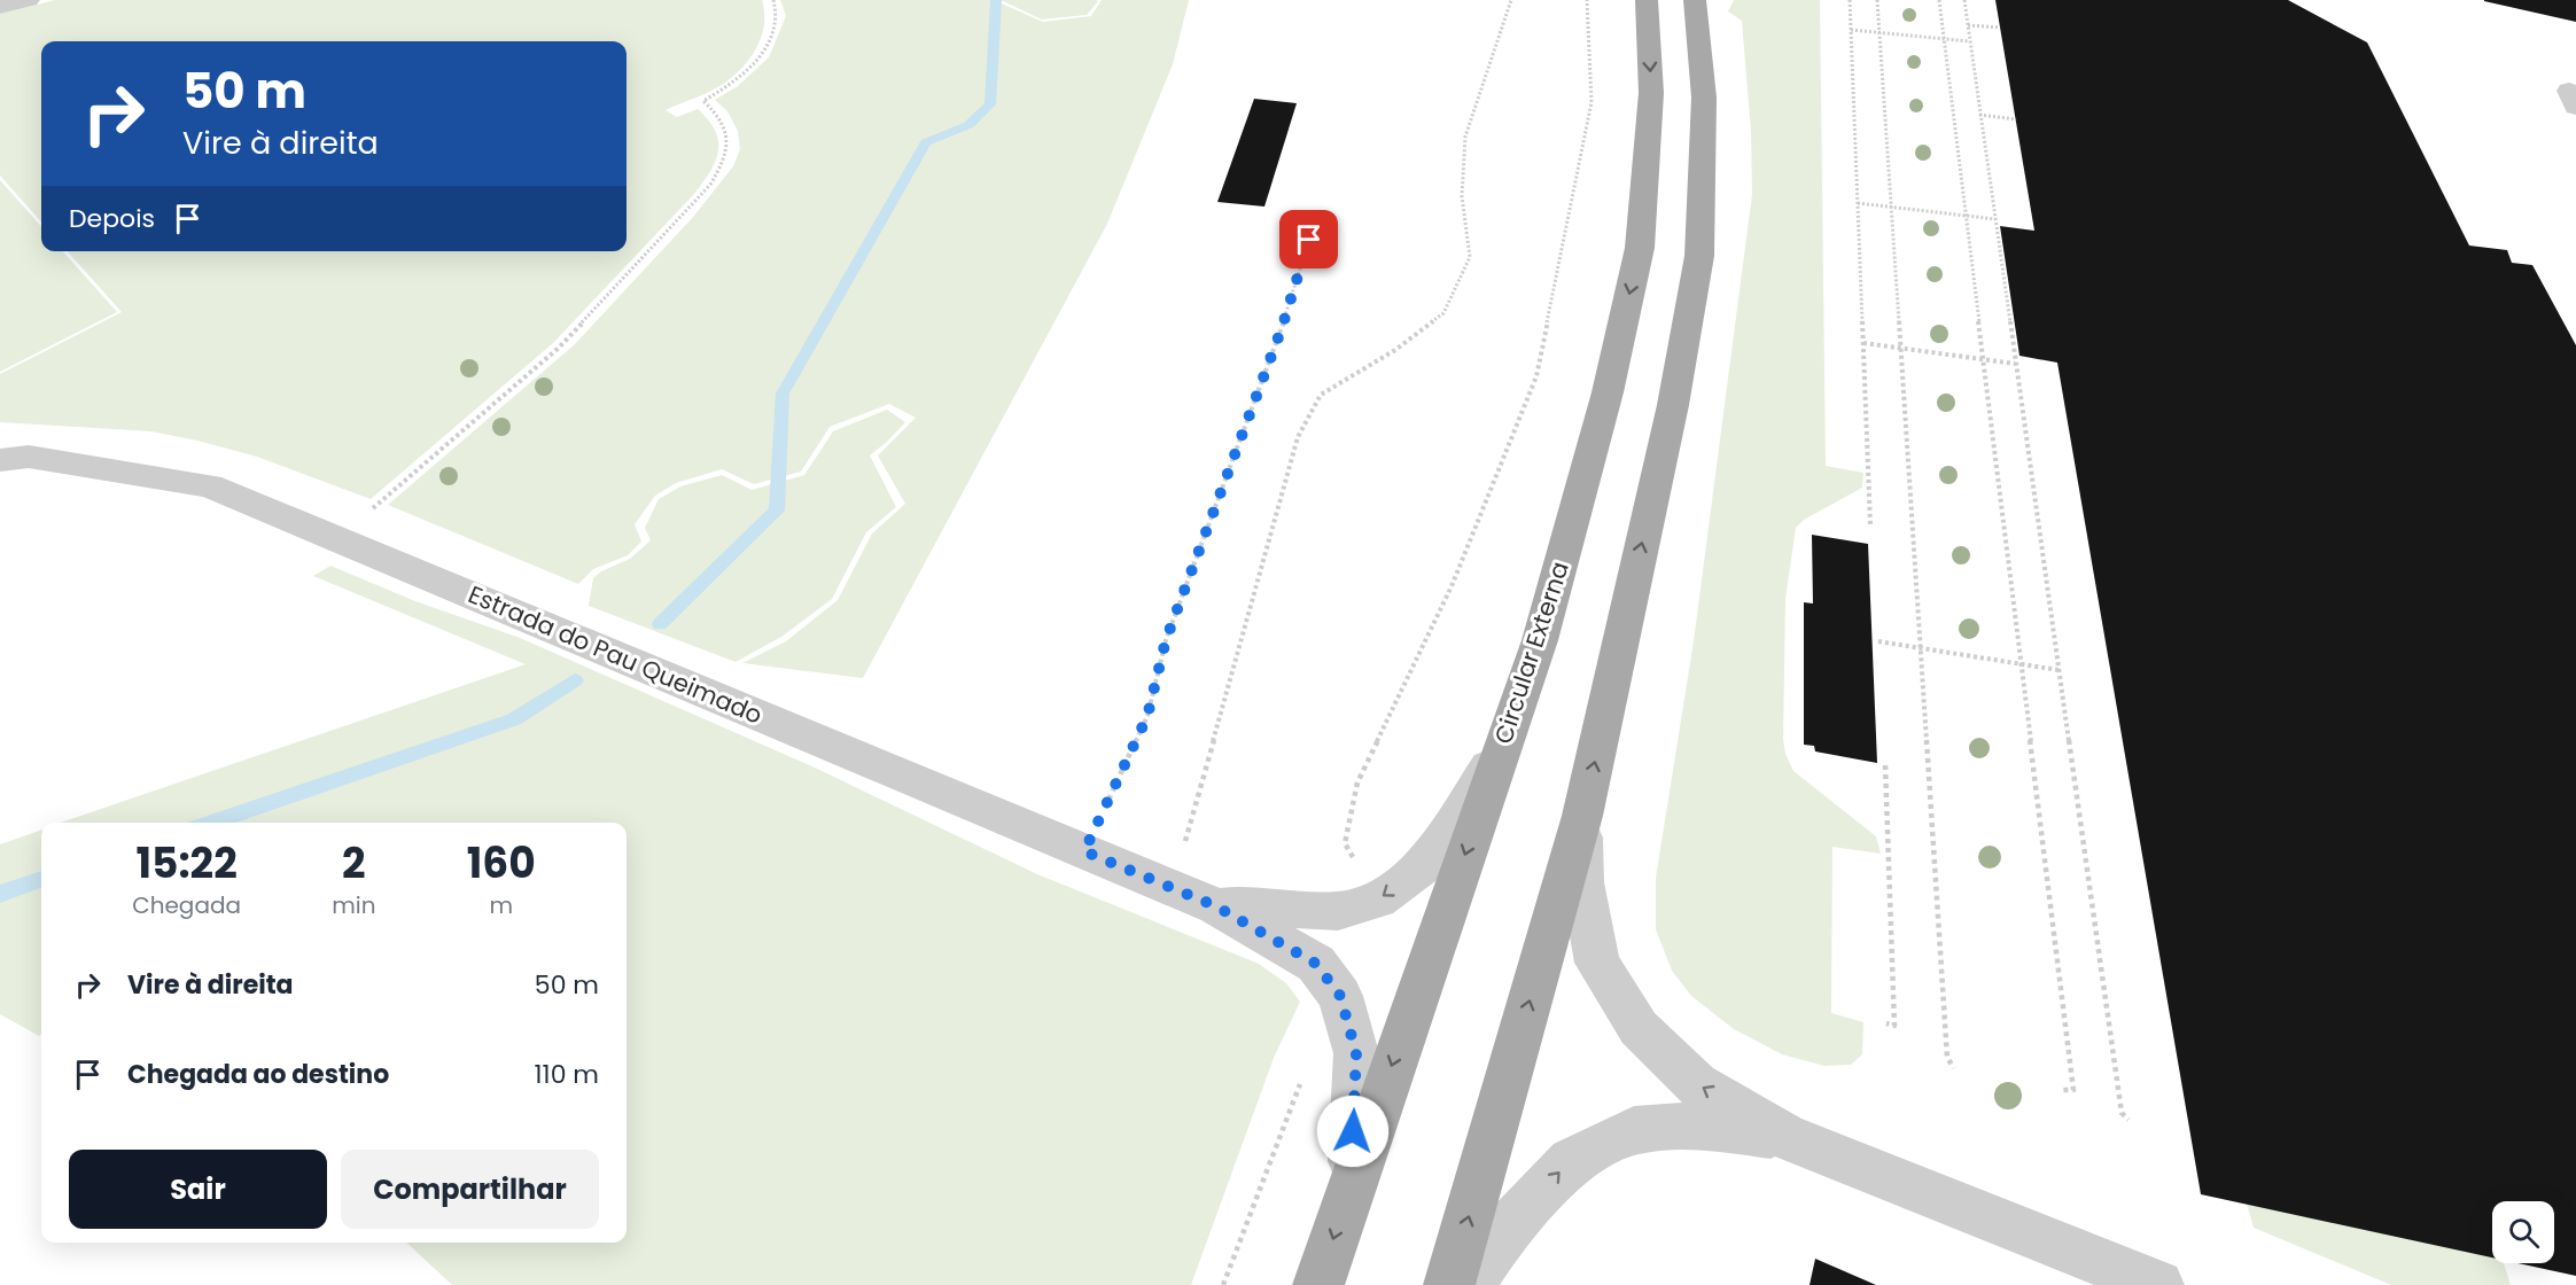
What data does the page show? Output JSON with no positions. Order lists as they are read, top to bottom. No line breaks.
{"streets":{"main road":["Circular Externa"],"street":["Estrada do Pau Queimado"]},"crossings":[["Circular Externa","Estrada do Pau Queimado"]],"page":{"turn":["50 m","Vire à direita"],"then":"Depois","eta":["15:22","Chegada","2","min","160","m"],"list":[{"name":"Vire à direita","value":"50 m"},{"name":"Chegada ao destino","value":"110 m"}],"buttons":["Sair","Compartilhar"]}}
